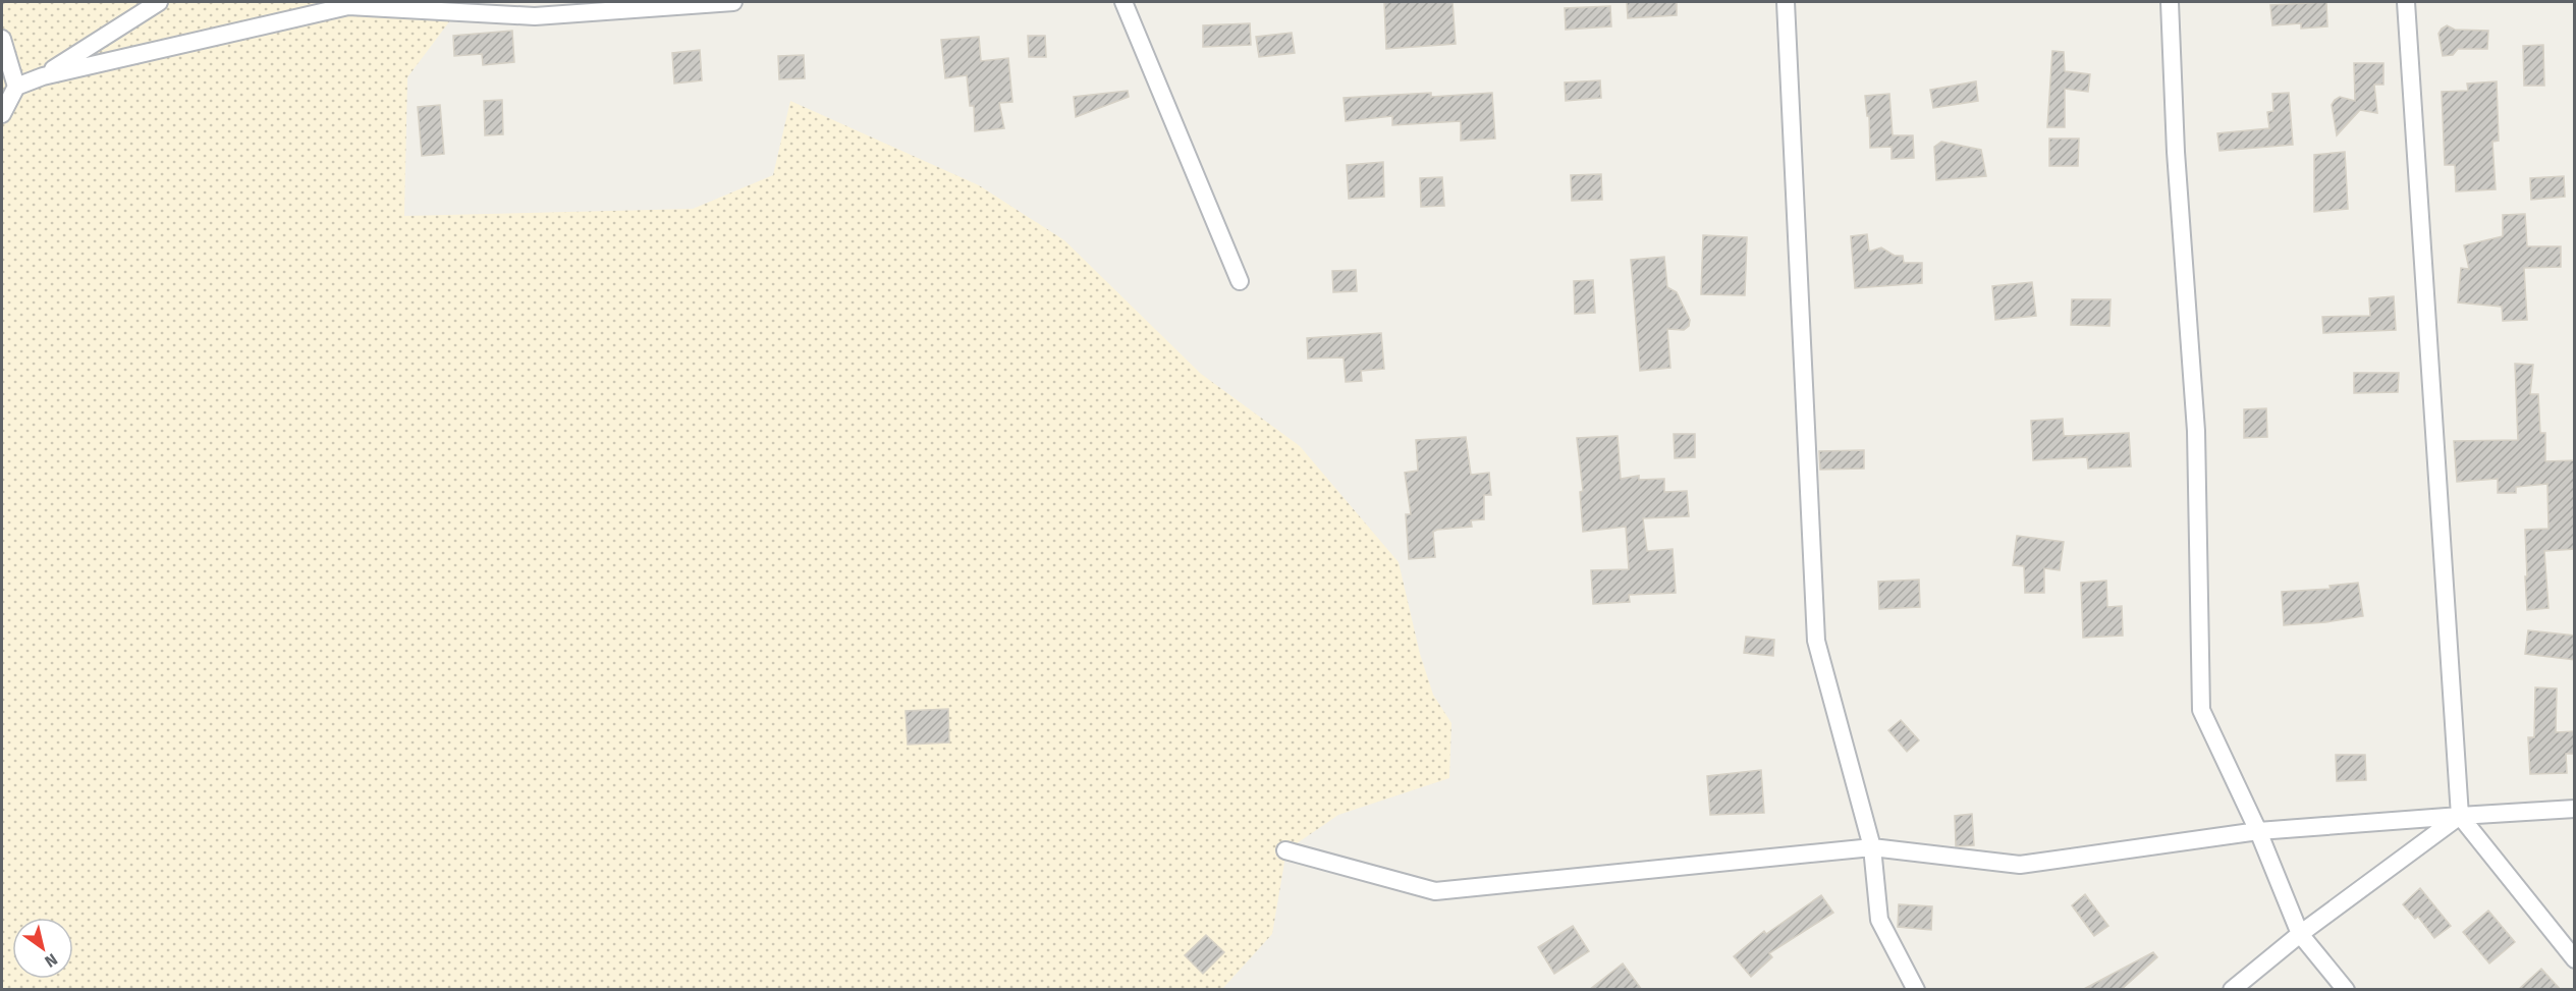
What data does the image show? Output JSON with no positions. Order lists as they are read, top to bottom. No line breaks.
{"north":"bottom right"}
